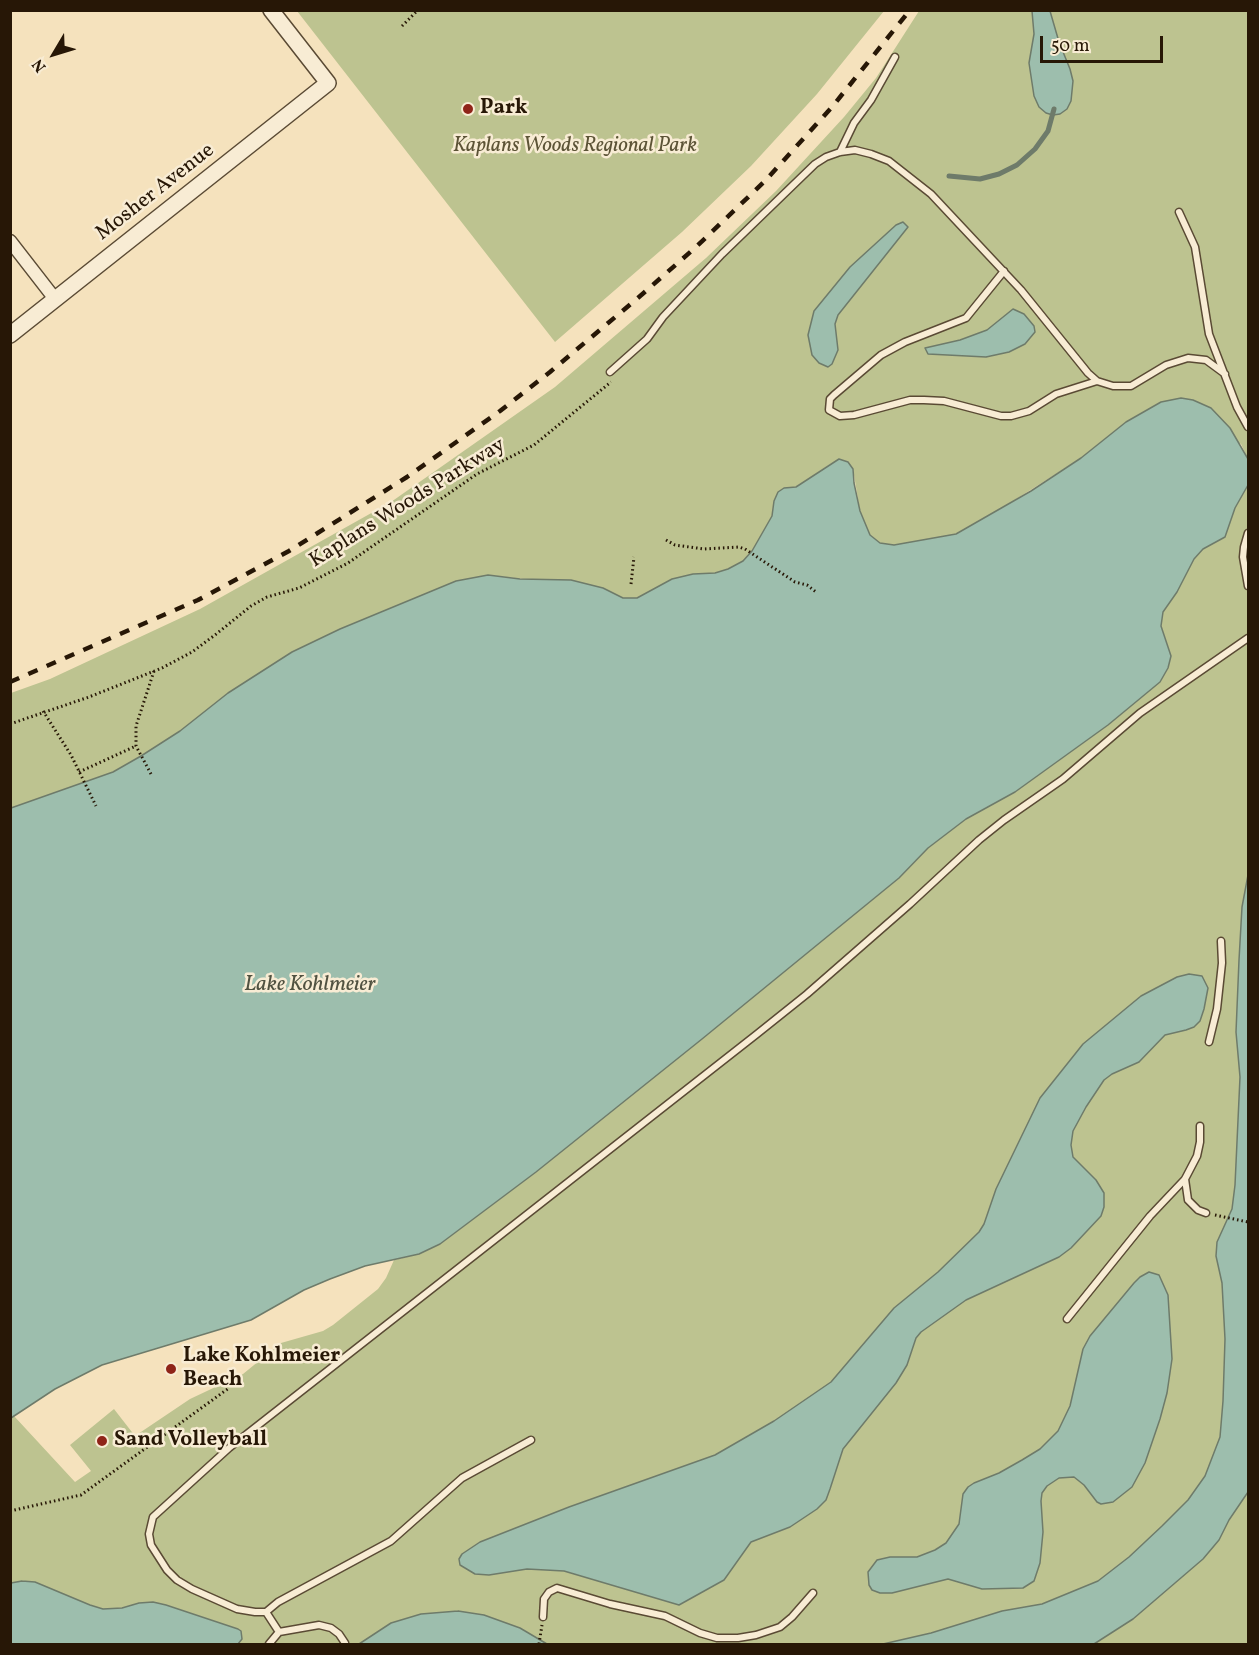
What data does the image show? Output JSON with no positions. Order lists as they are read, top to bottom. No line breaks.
{"streets":{"street":["Mosher Avenue"],"path":["Kaplans Woods Parkway"]},"water":["Lake Kohlmeier"],"parks":["Kaplans Woods Regional Park"],"places":["Park","Lake Kohlmeier Beach","Sand Volleyball"],"scale_bar":"50 m","north":"bottom left"}
